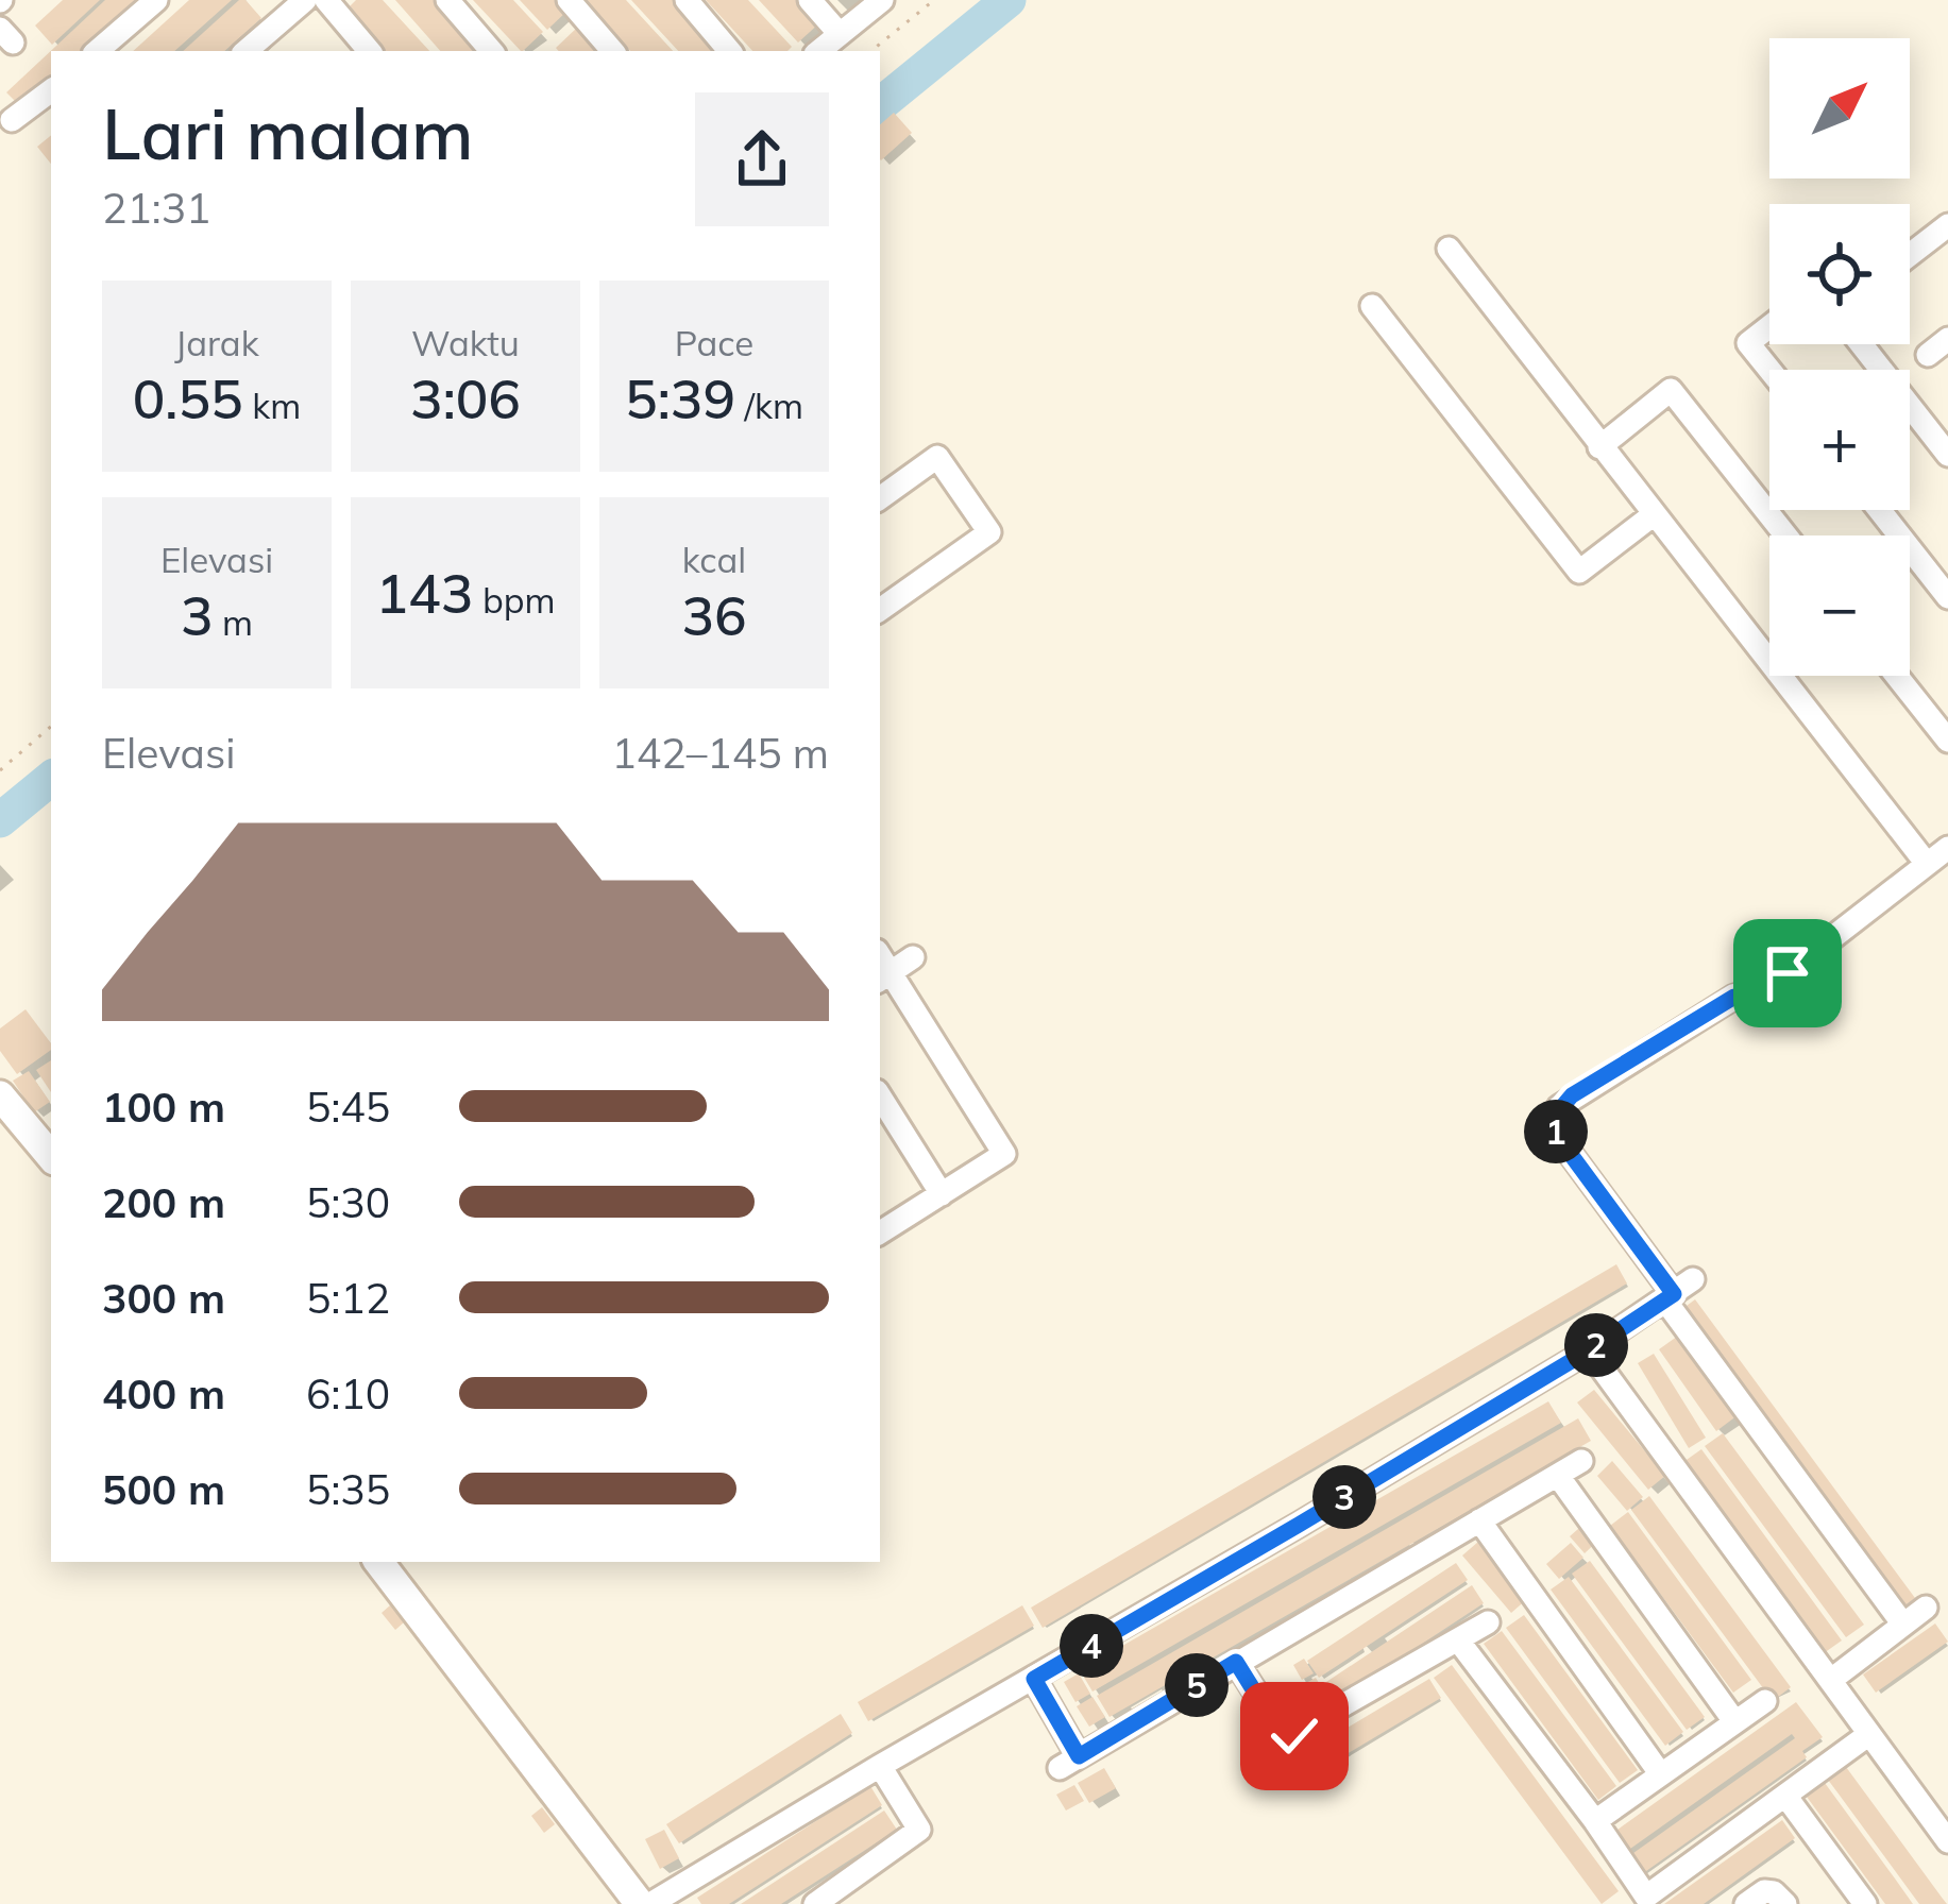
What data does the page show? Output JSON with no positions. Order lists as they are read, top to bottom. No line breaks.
{"north":"top right","page":{"map_buttons":["+","−"],"heading":["Lari malam","21:31"],"stats":[["Jarak","0.55 km"],["Waktu","3:06"],["Pace","5:39 /km"],["Elevasi","3 m"],["143 bpm"],["kcal","36"]],"chart":["Elevasi","142–145 m"],"list":[{"name":"100 m","note":"5:45"},{"name":"200 m","note":"5:30"},{"name":"300 m","note":"5:12"},{"name":"400 m","note":"6:10"},{"name":"500 m","note":"5:35"}],"pins":["1","2","3","4","5"]}}
